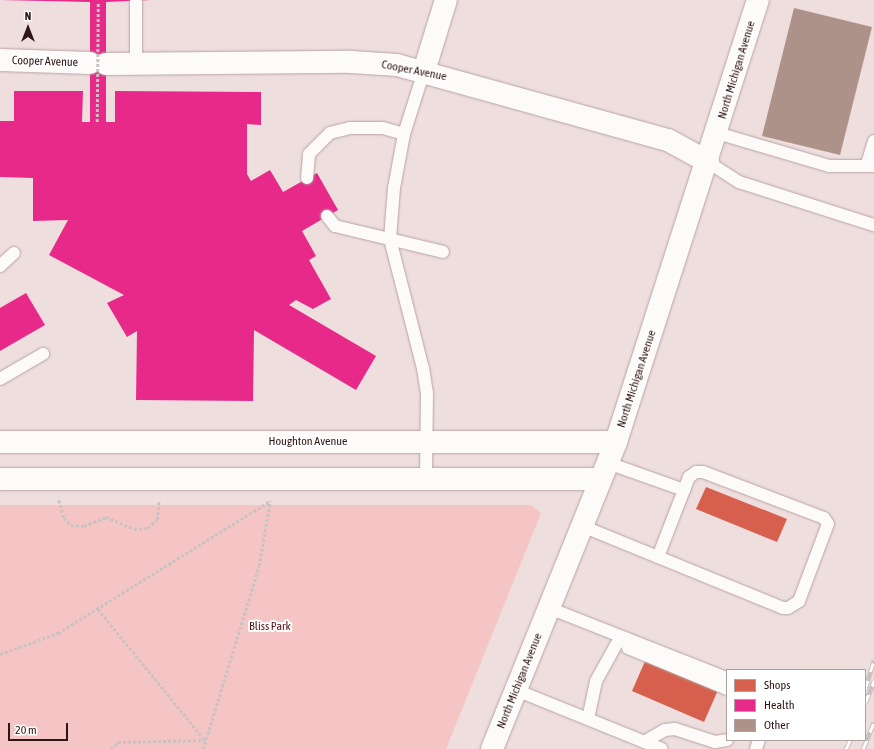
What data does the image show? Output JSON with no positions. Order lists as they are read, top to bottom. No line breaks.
{"streets":{"street":["Cooper Avenue","North Michigan Avenue","Houghton Avenue"]},"crossings":[["Cooper Avenue","North Michigan Avenue"],["North Michigan Avenue","Houghton Avenue"]],"parks":["Bliss Park"],"legend":["Shops","Health","Other"],"scale_bar":"20 m","north":"top"}
